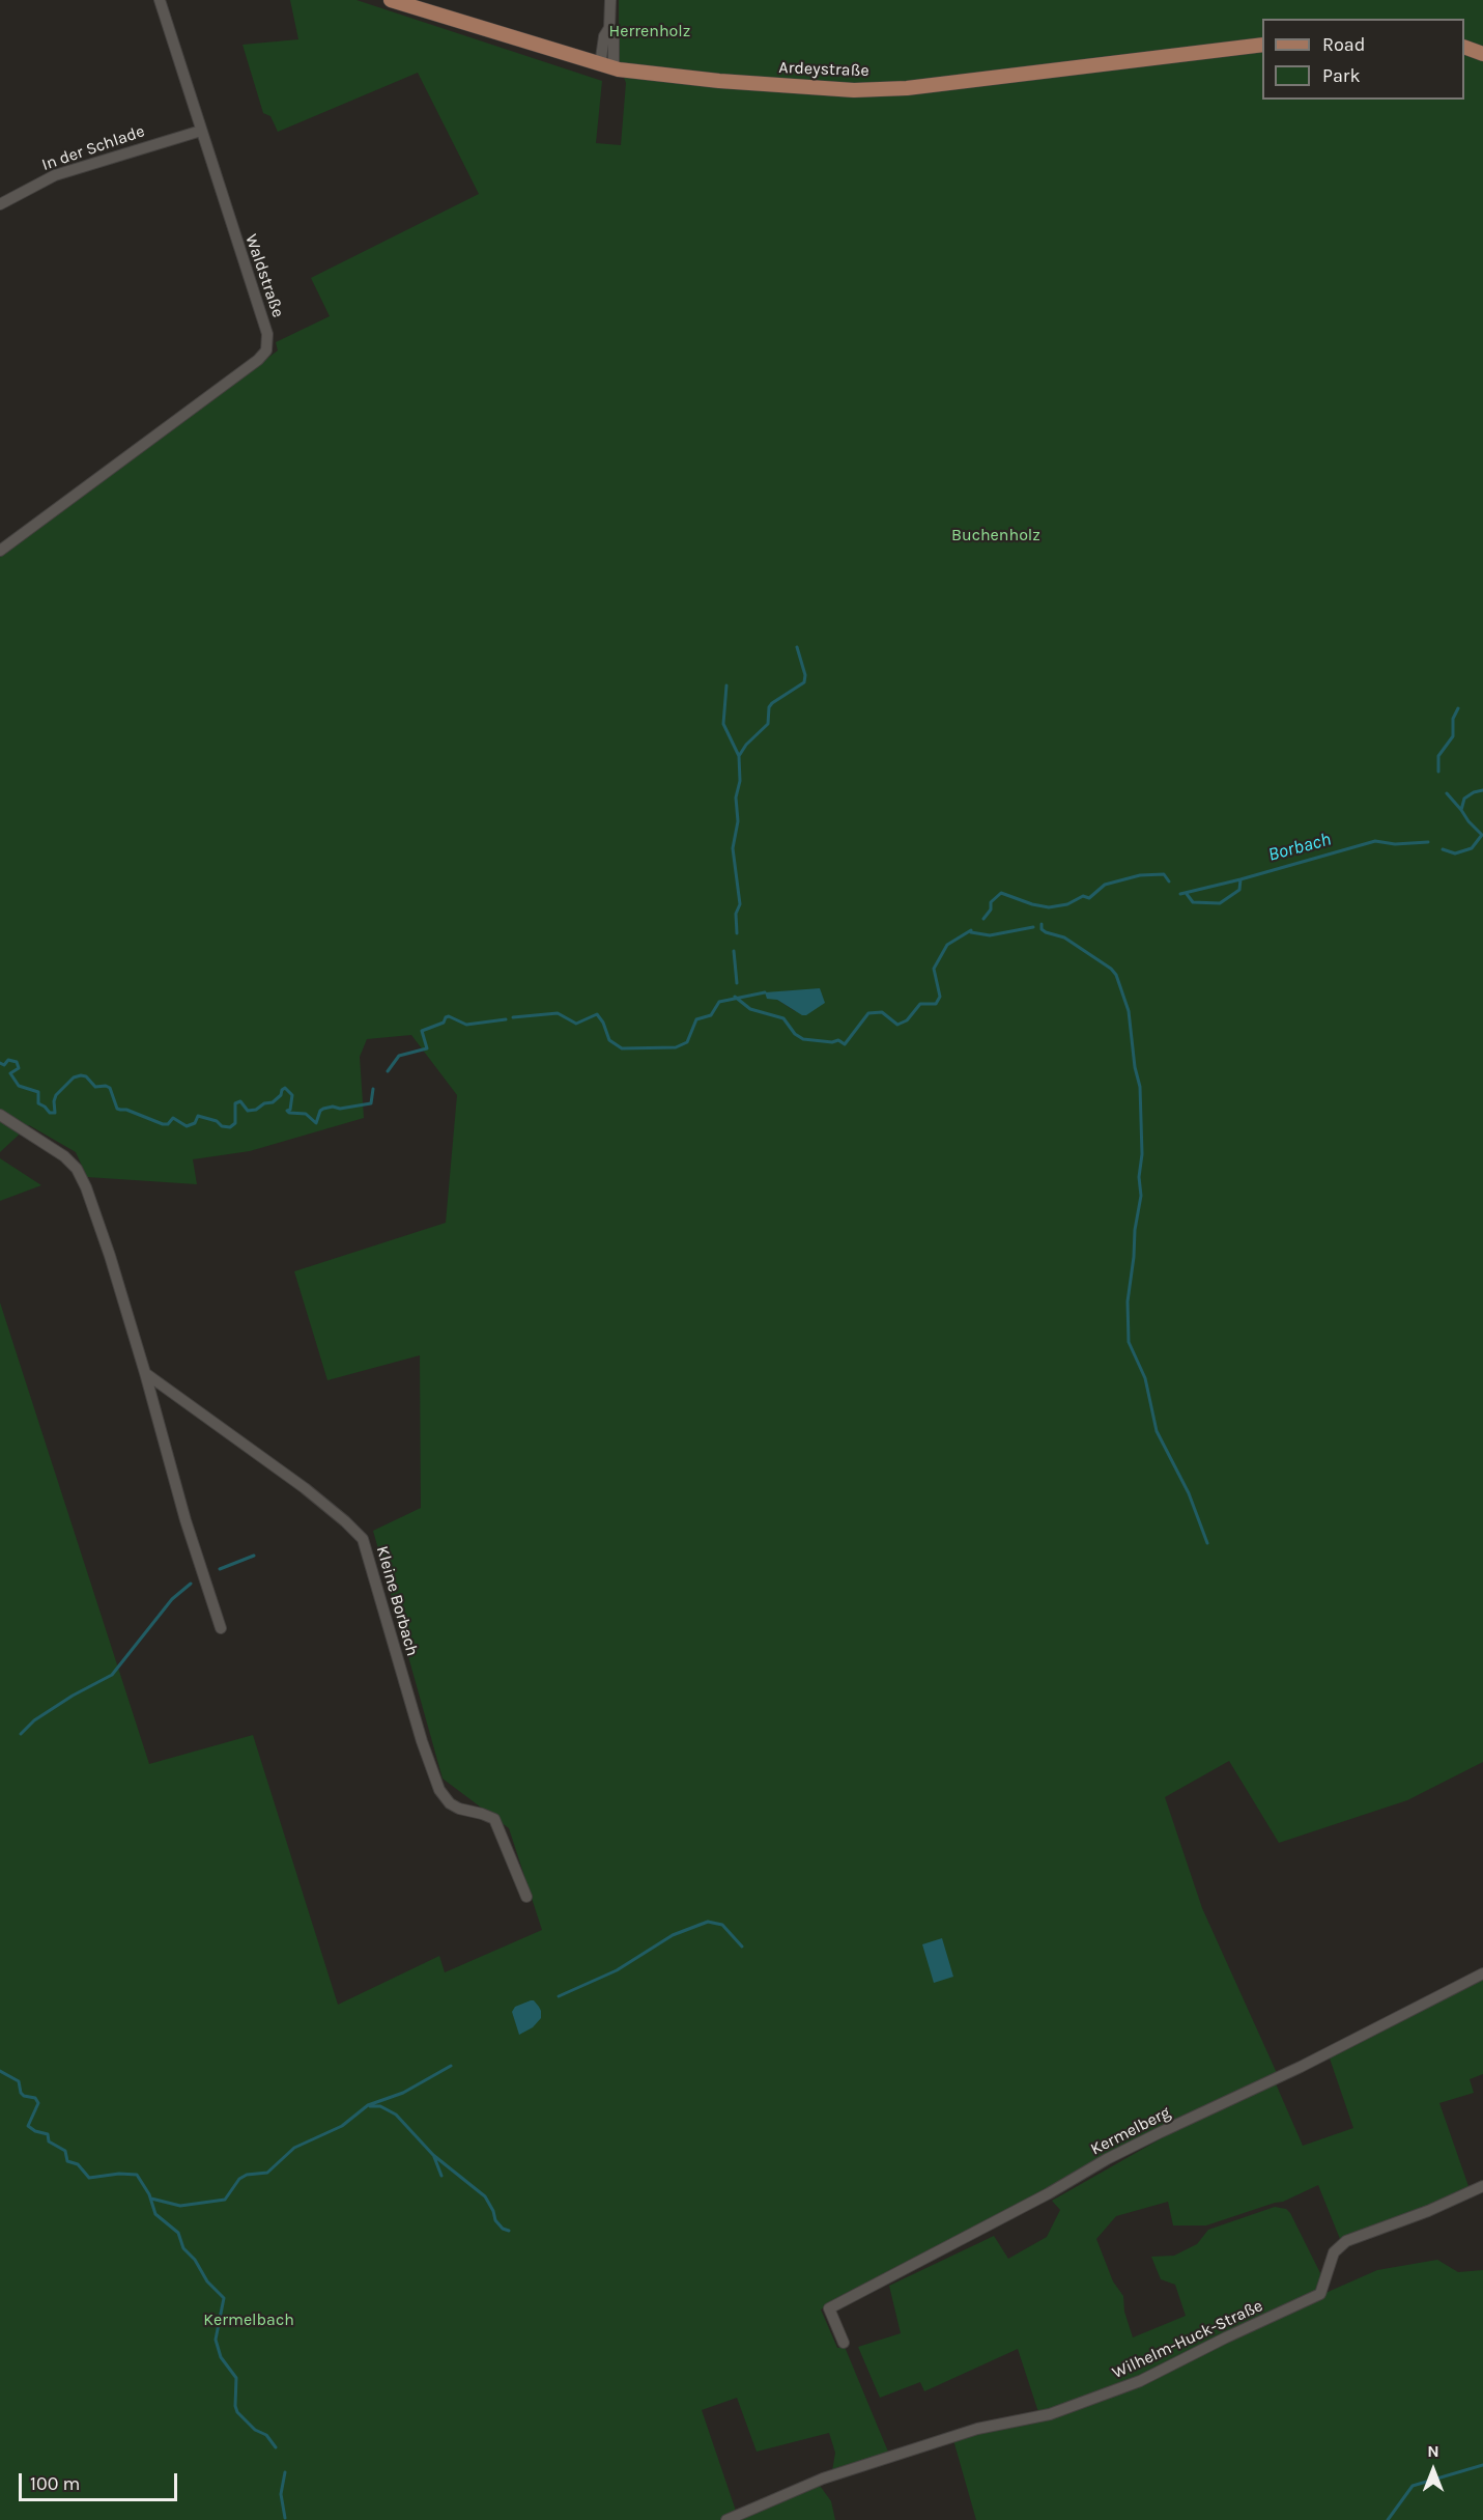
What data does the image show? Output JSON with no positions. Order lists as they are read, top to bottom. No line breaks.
{"streets":{"main road":["Ardeystraße"],"street":["In der Schlade","Waldstraße","Kleine Borbach","Kermelberg","Wilhelm-Huck-Straße"]},"crossings":[["In der Schlade","Waldstraße"]],"water":["Borbach"],"parks":["Herrenholz","Buchenholz","Kermelbach"],"legend":["Road","Park"],"scale_bar":"100 m","north":"top"}
